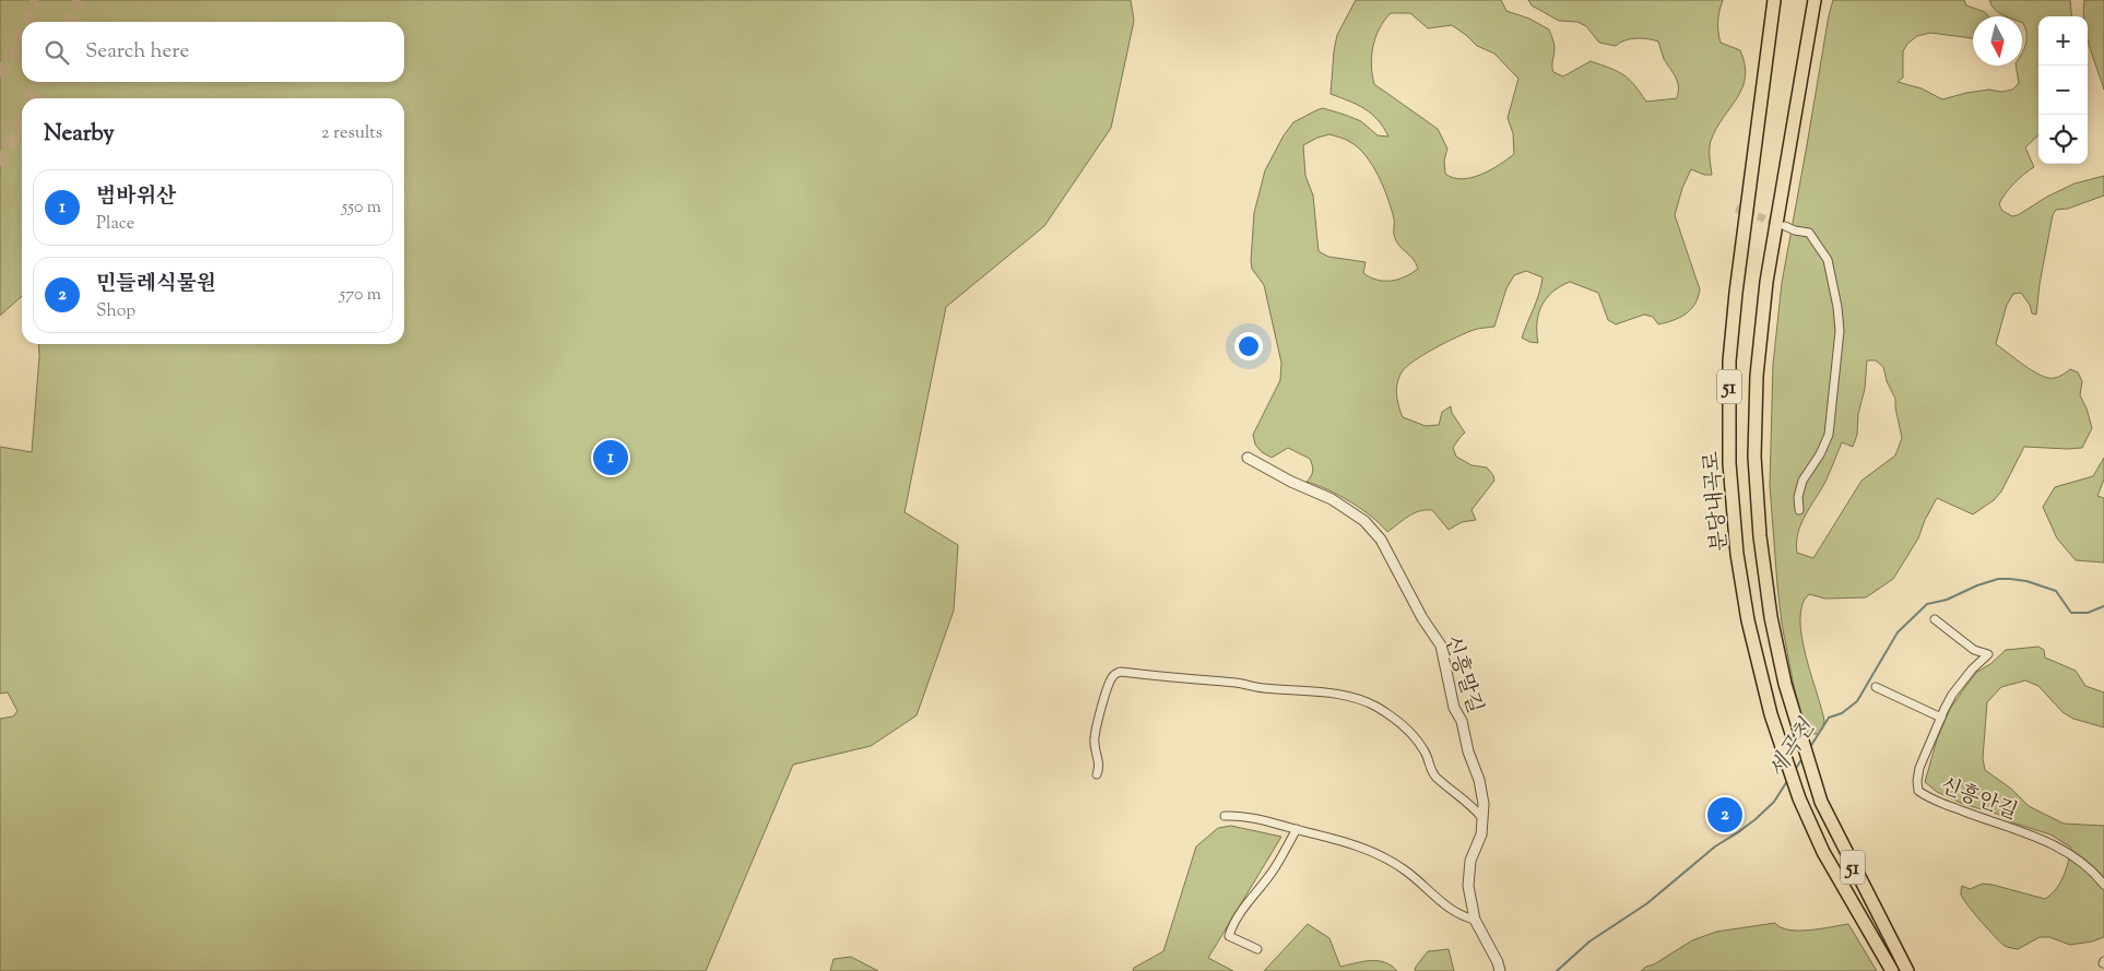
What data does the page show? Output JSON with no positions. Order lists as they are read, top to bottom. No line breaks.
{"streets":{"highway":["51","분당내곡로"],"street":["신흥말길","신흥안길"]},"water":["세곡천"],"north":"bottom","page":{"map_buttons":["+","−"],"search":"Search here","heading":["Nearby","2 results"],"list":[{"mark":"1","name":"범바위산","note":"Place","value":"550 m"},{"mark":"2","name":"민들레식물원","note":"Shop","value":"570 m"}],"pins":["1","2"]}}
